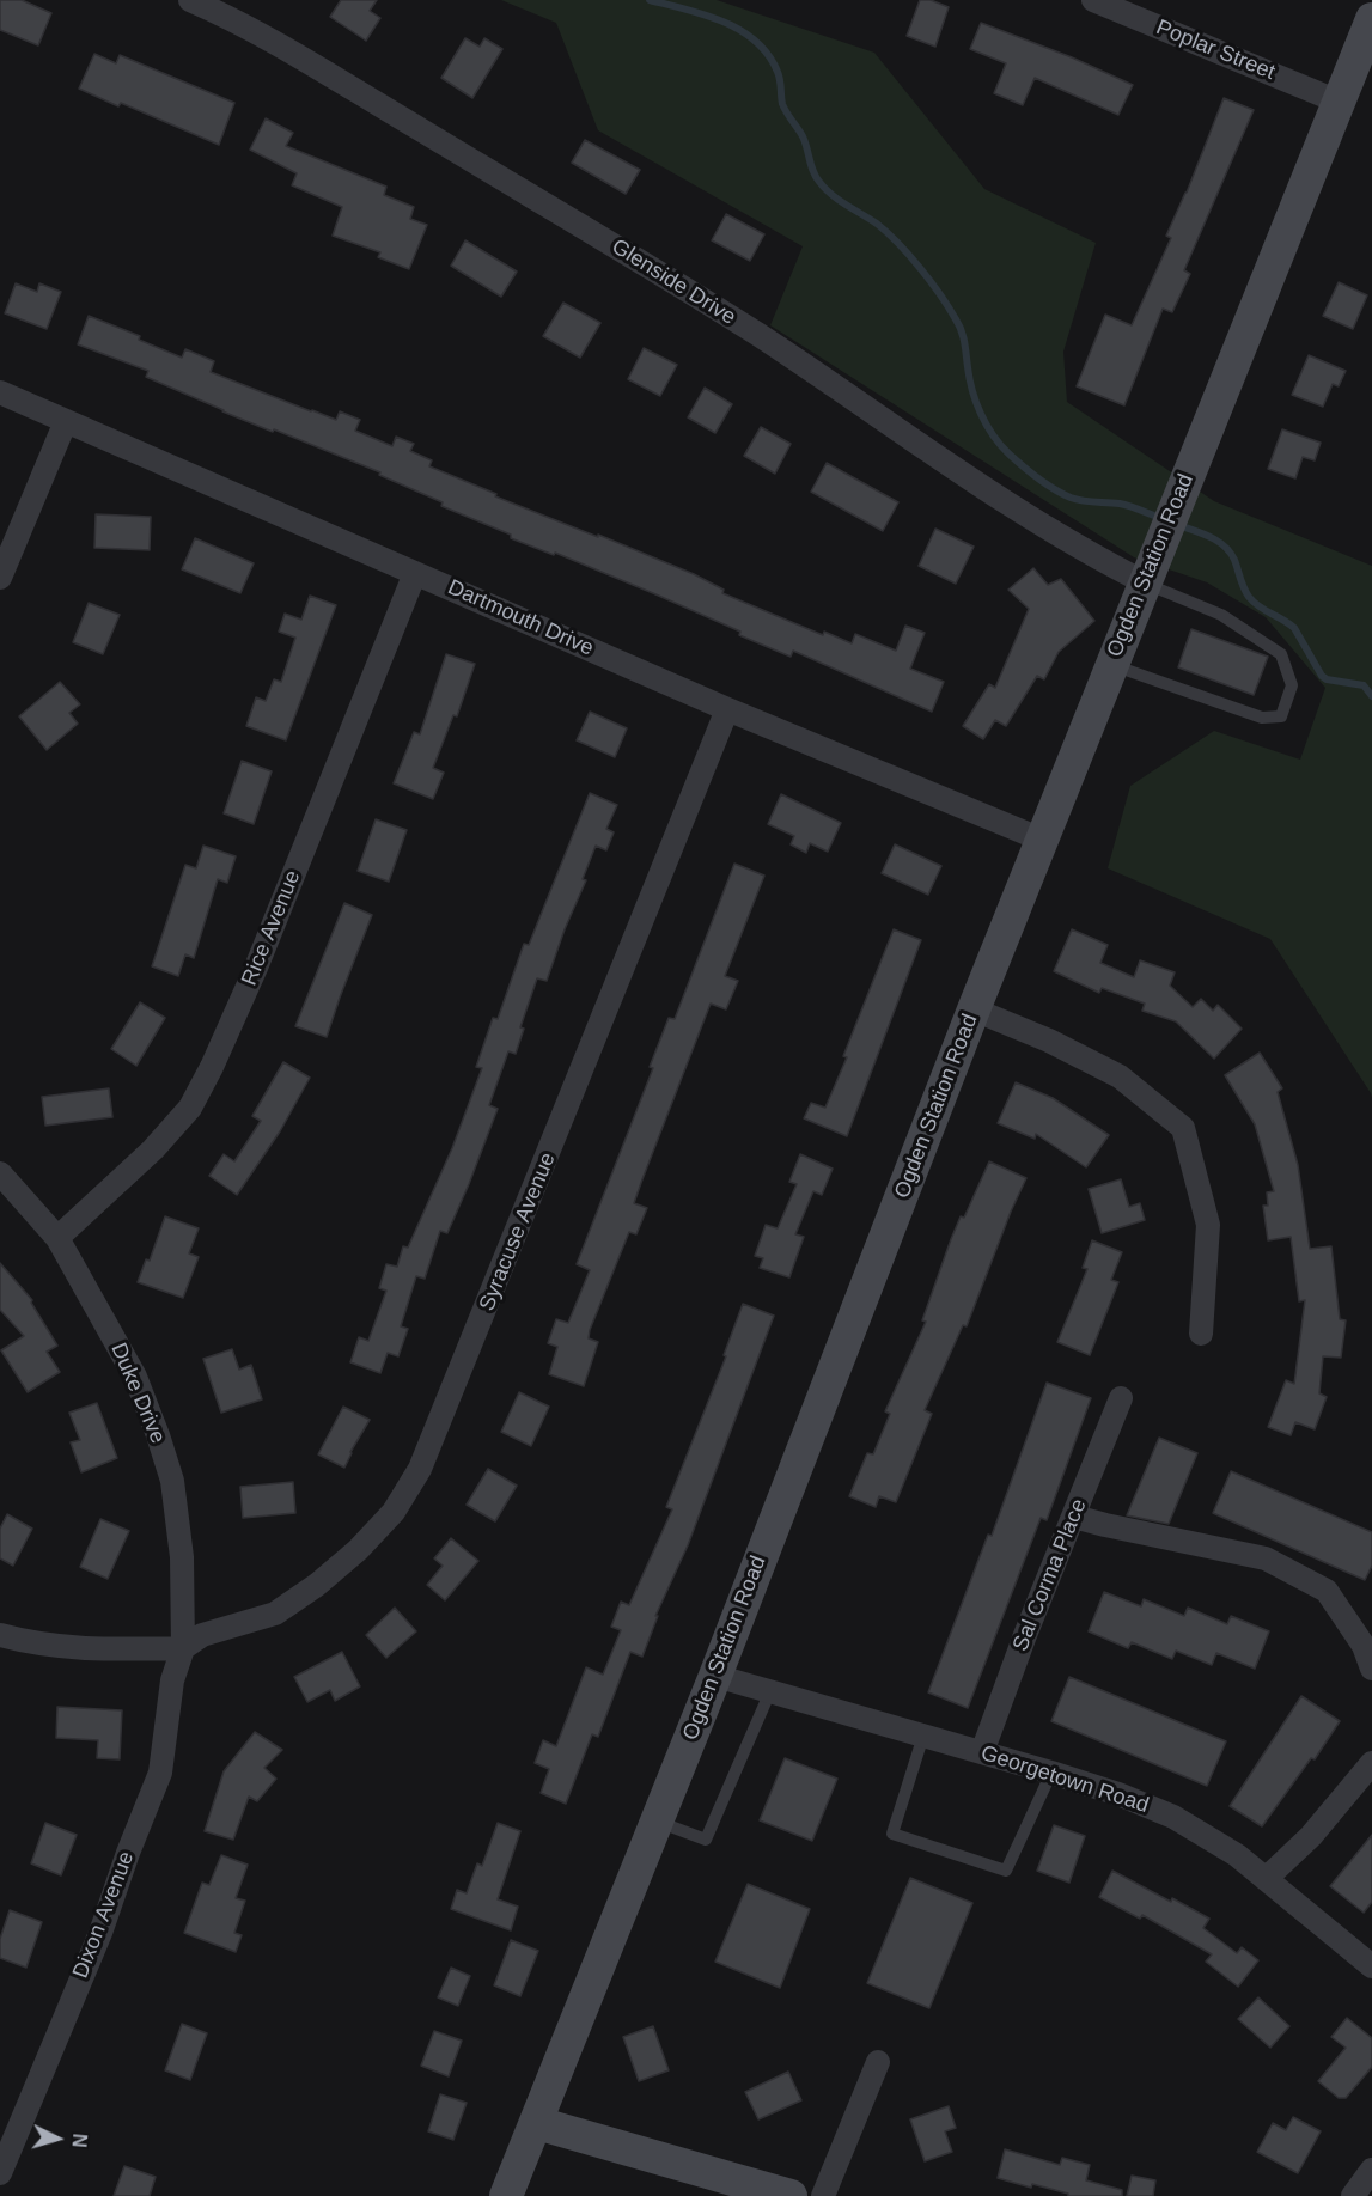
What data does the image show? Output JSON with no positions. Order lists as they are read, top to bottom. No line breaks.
{"streets":{"street":["Poplar Street","Glenside Drive","Ogden Station Road","Dartmouth Drive","Rice Avenue","Syracuse Avenue","Duke Drive","Sal Corma Place","Georgetown Road","Dixon Avenue"]},"crossings":[["Poplar Street","Ogden Station Road"],["Glenside Drive","Ogden Station Road"],["Ogden Station Road","Dartmouth Drive"],["Ogden Station Road","Georgetown Road"],["Dartmouth Drive","Rice Avenue"],["Dartmouth Drive","Syracuse Avenue"],["Rice Avenue","Duke Drive"],["Syracuse Avenue","Duke Drive"],["Syracuse Avenue","Dixon Avenue"],["Duke Drive","Dixon Avenue"],["Sal Corma Place","Georgetown Road"]],"north":"right"}
